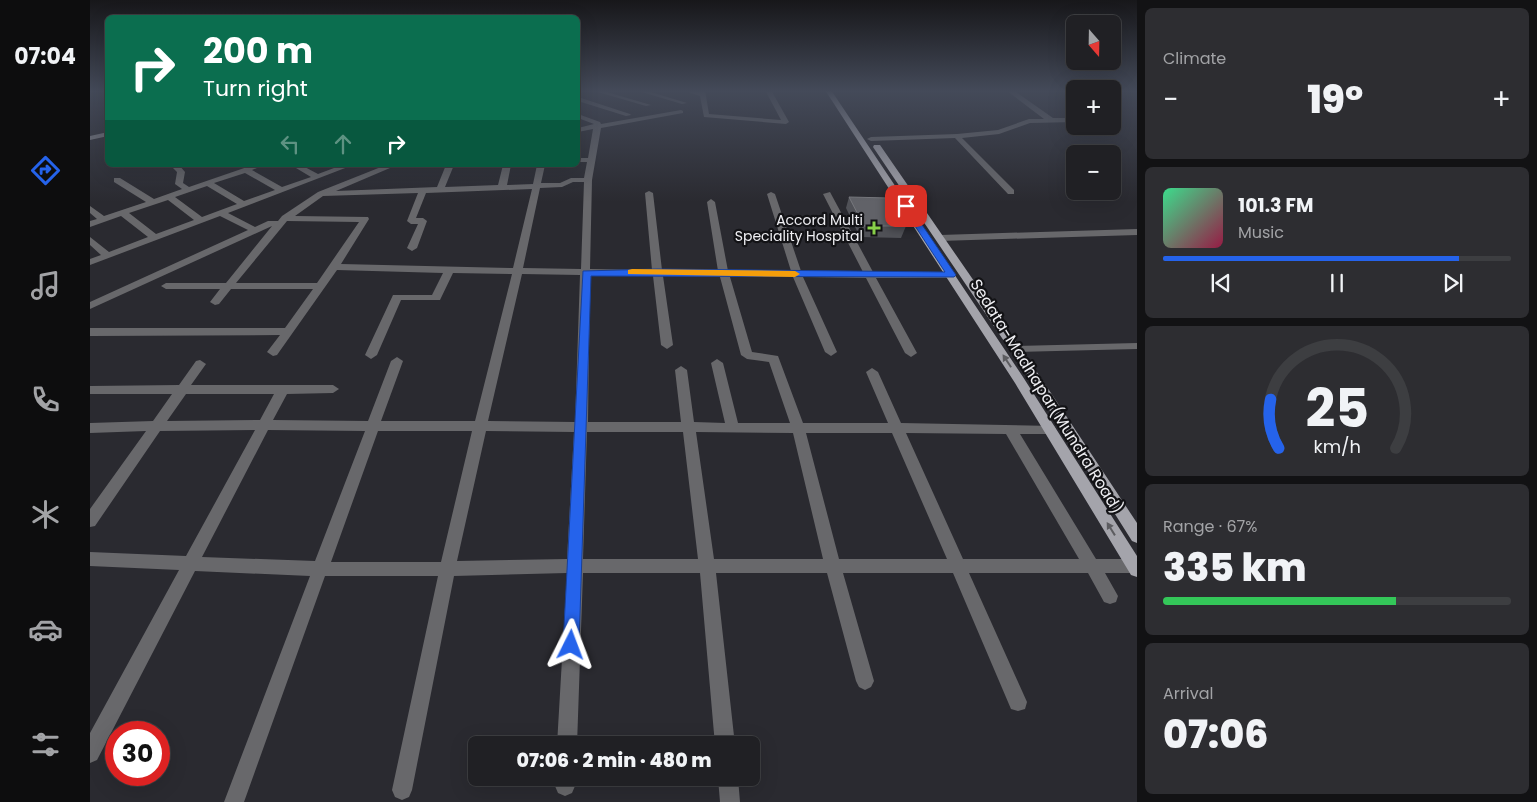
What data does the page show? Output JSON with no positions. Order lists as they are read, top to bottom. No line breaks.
{"streets":{"main road":["Sedata-Madhapar(Mundra Road)"]},"places":{"health":["Accord Multi Speciality Hospital"]},"north":"bottom","page":{"tabs":"07:04","tile":["Climate",["Range · 67%","335 km"],["Arrival","07:06"]],"map_buttons":["+","−"],"turn":["200 m","Turn right"],"heat":["−","19°","+"],"song":["101.3 FM","Music"],"limit":"30","trip":"07:06 · 2 min · 480 m","gauge":["25","km/h"]}}
